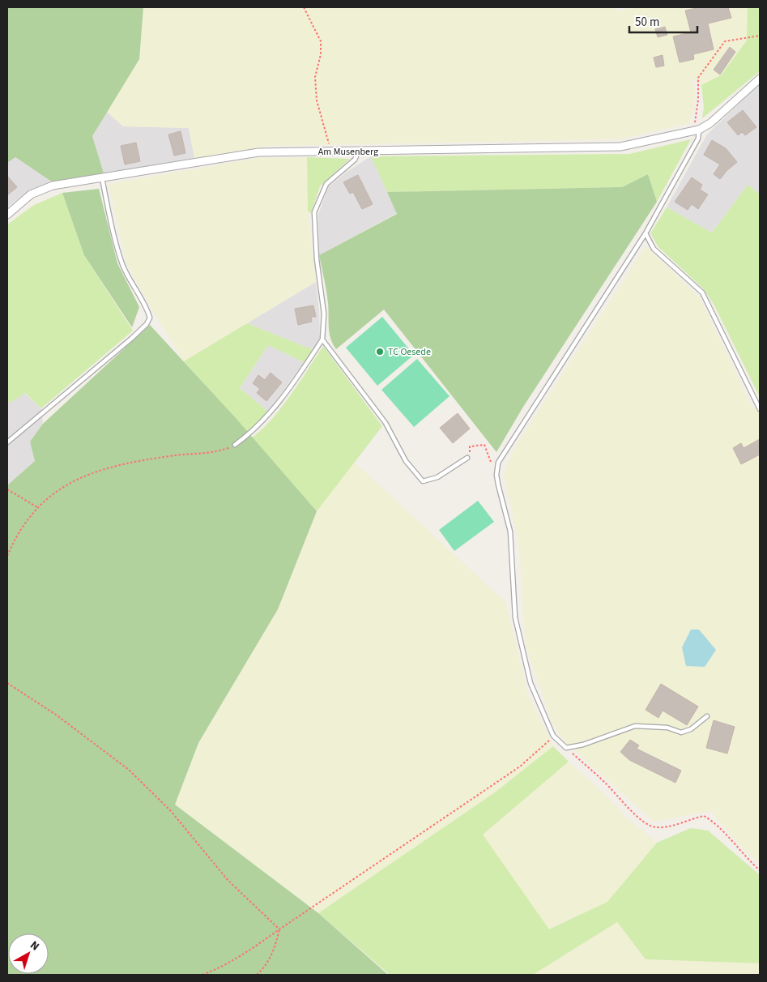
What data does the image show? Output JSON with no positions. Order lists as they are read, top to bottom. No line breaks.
{"streets":{"street":["Am Musenberg"]},"places":["TC Oesede"],"scale_bar":"50 m","north":"top right"}
